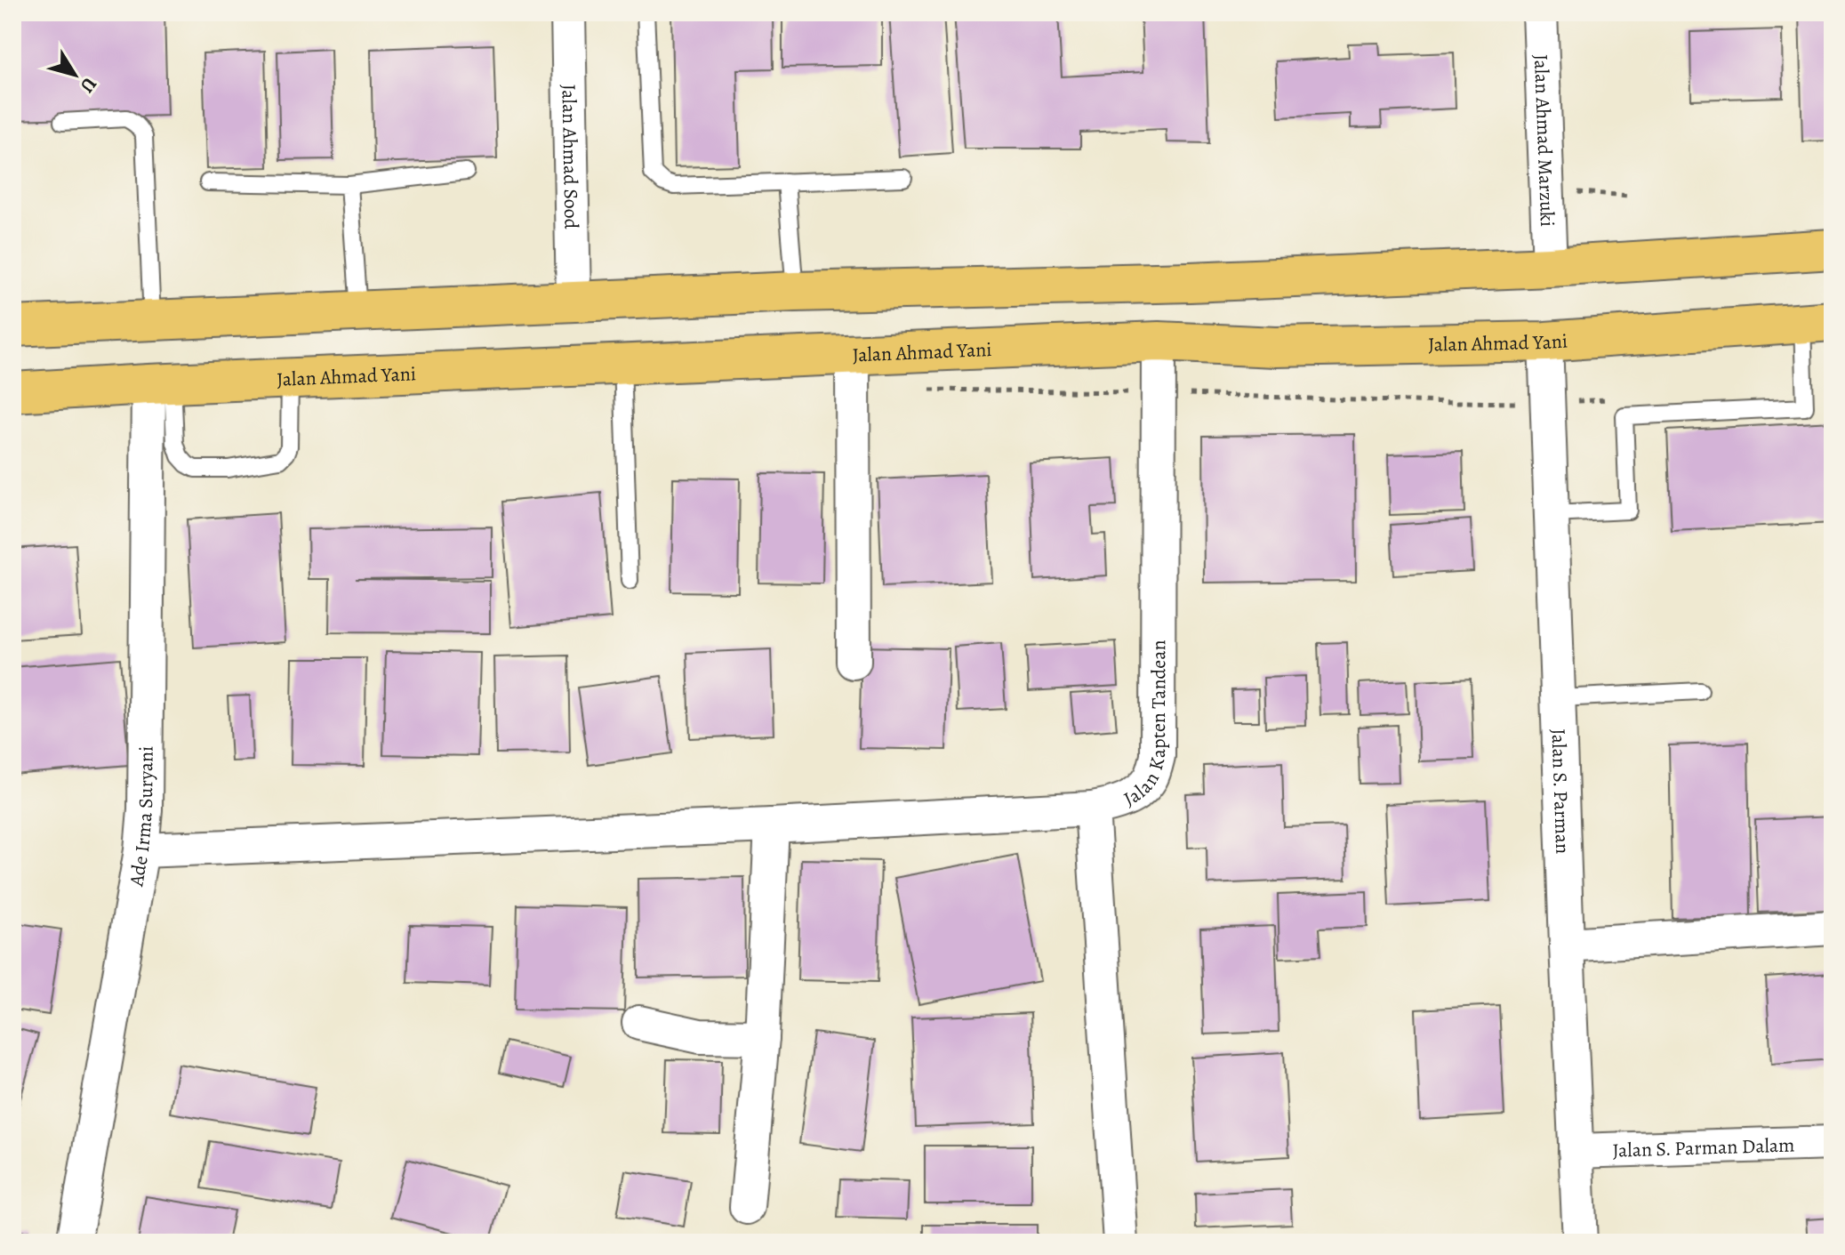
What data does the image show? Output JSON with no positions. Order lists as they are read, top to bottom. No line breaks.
{"streets":{"main road":["Jalan Ahmad Yani"],"street":["Jalan Ahmad Marzuki","Jalan Ahmad Sood","Jalan Kapten Tandean","Jalan S. Parman","Ade Irma Suryani","Jalan S. Parman Dalam"]},"crossings":[["Jalan Ahmad Yani","Jalan Kapten Tandean"],["Jalan Ahmad Yani","Jalan S. Parman"],["Jalan Ahmad Yani","Ade Irma Suryani"],["Jalan S. Parman","Jalan S. Parman Dalam"]],"north":"bottom right"}
